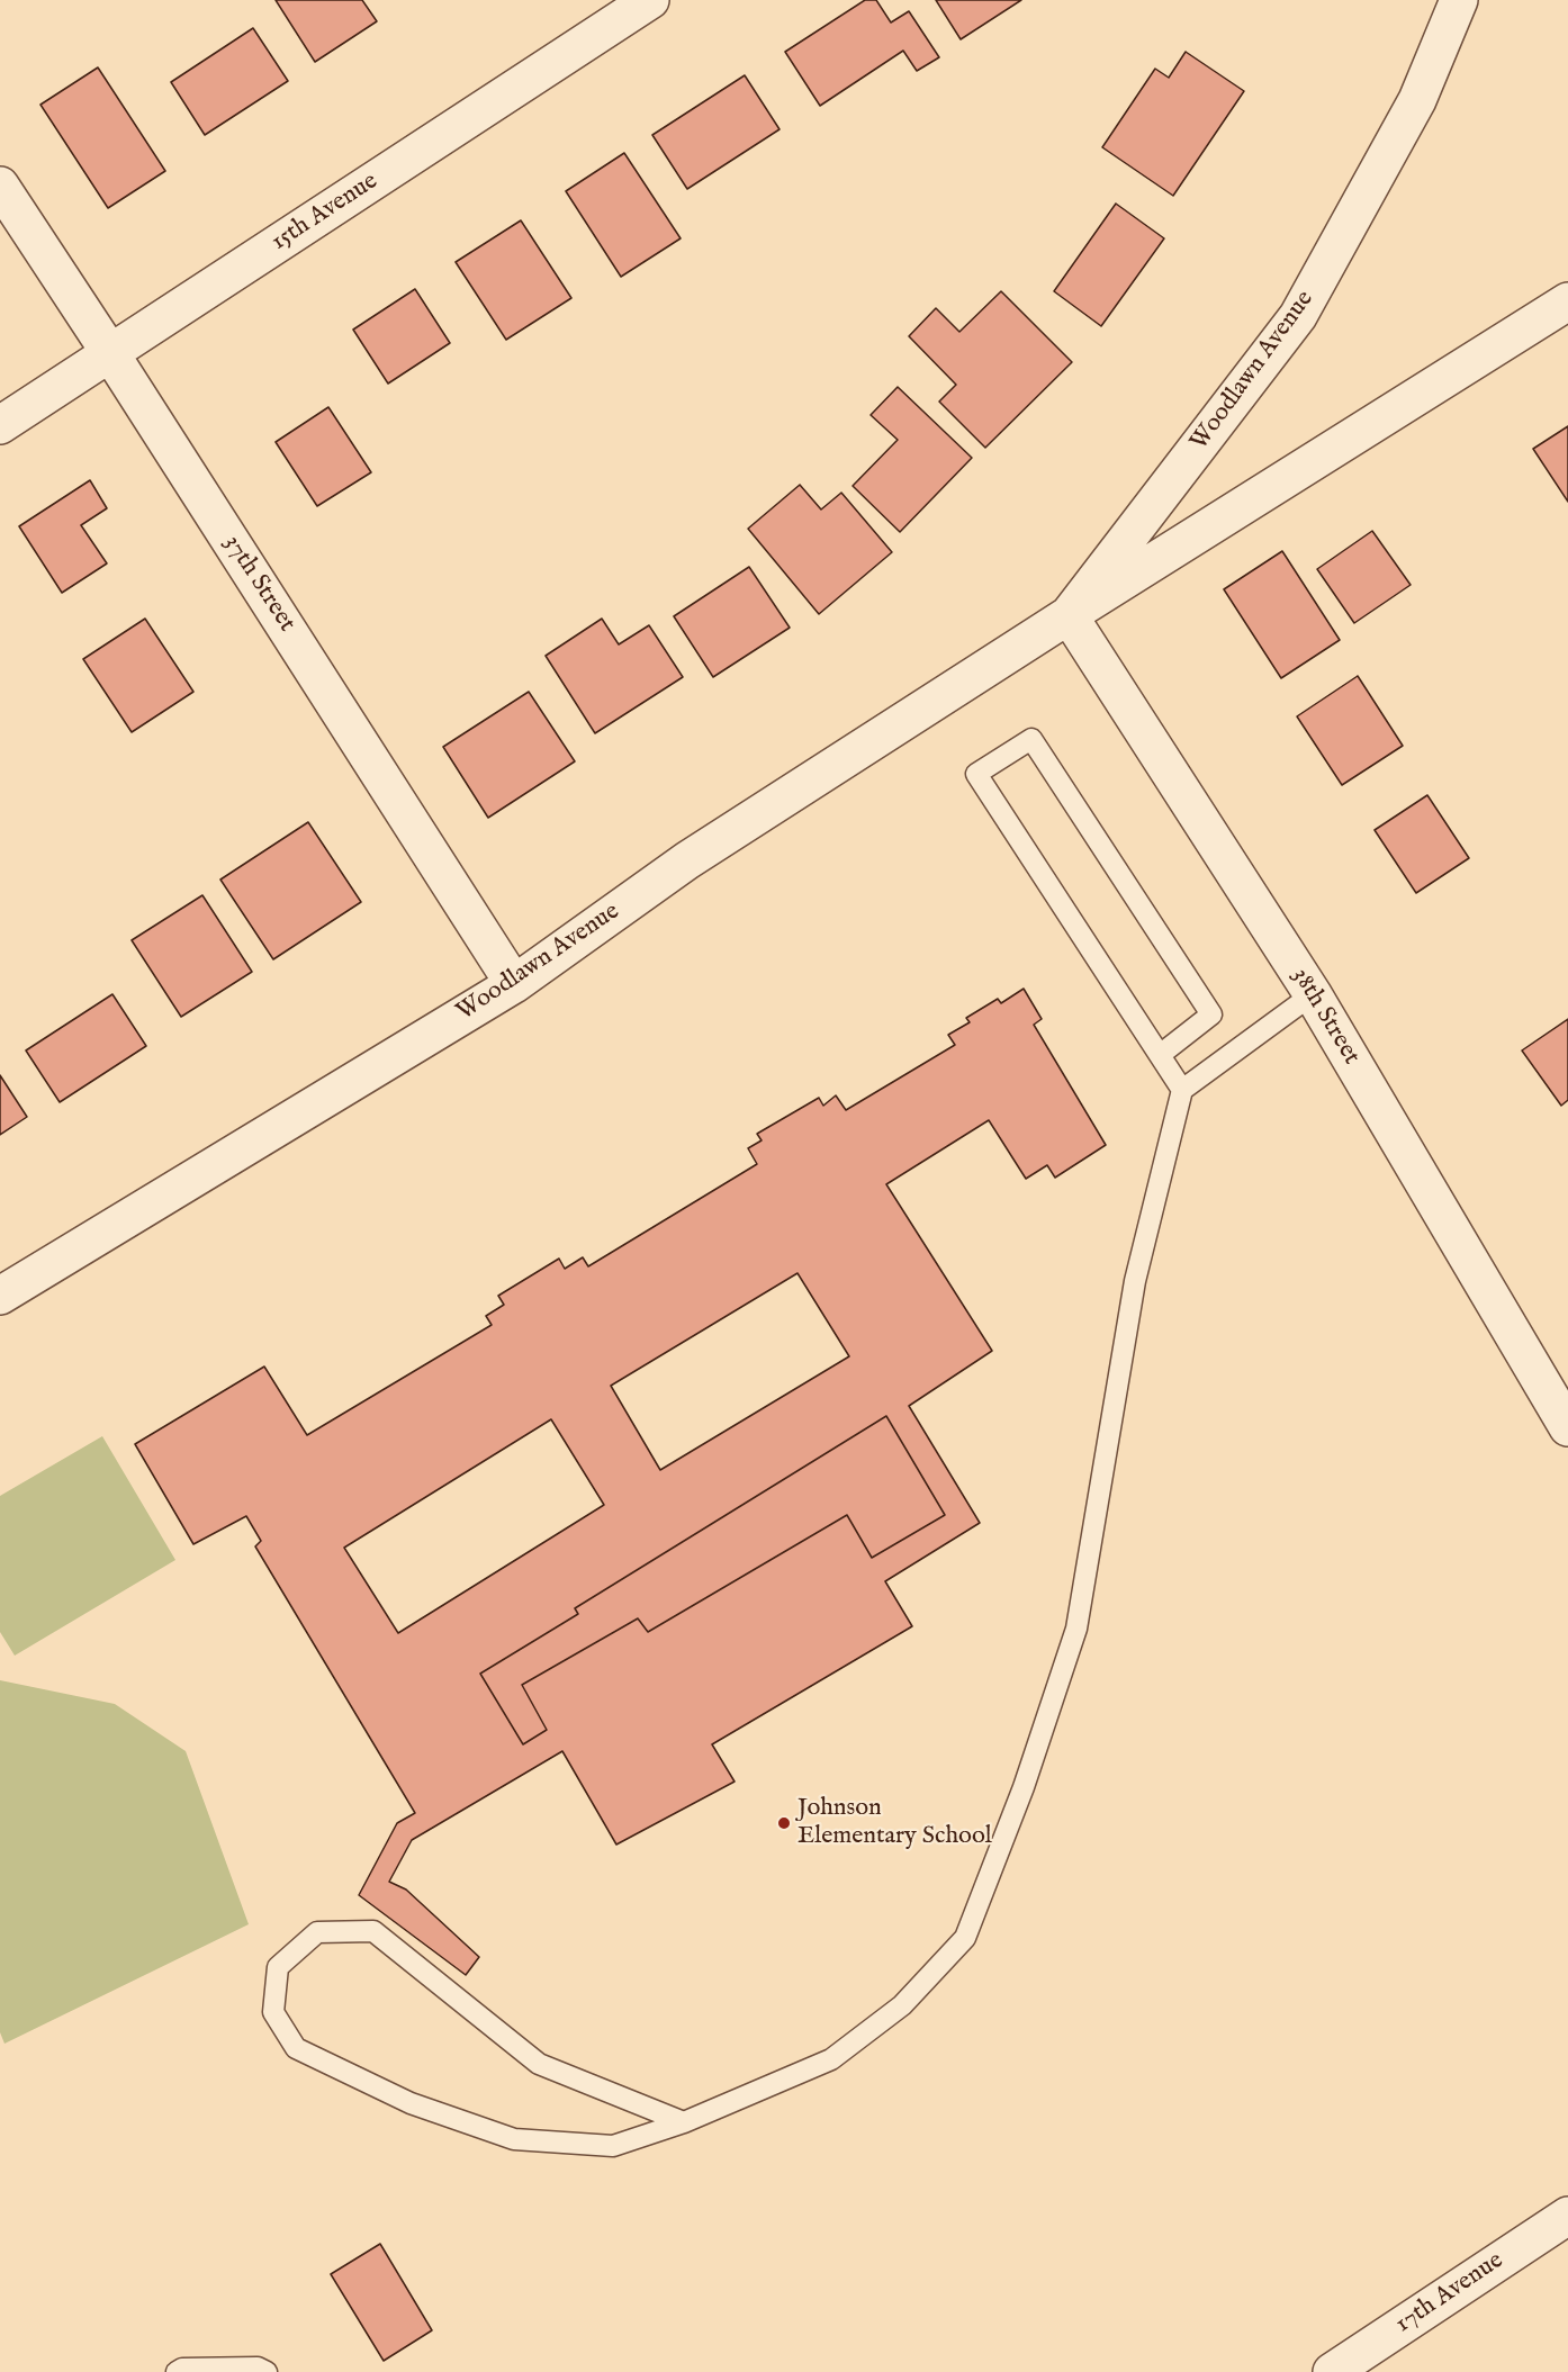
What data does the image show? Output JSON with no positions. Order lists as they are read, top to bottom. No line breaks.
{"streets":{"street":["15th Avenue","Woodlawn Avenue","37th Street","38th Street","17th Avenue"]},"crossings":[["15th Avenue","37th Street"],["Woodlawn Avenue","37th Street"],["Woodlawn Avenue","38th Street"]],"places":["Johnson Elementary School"]}
